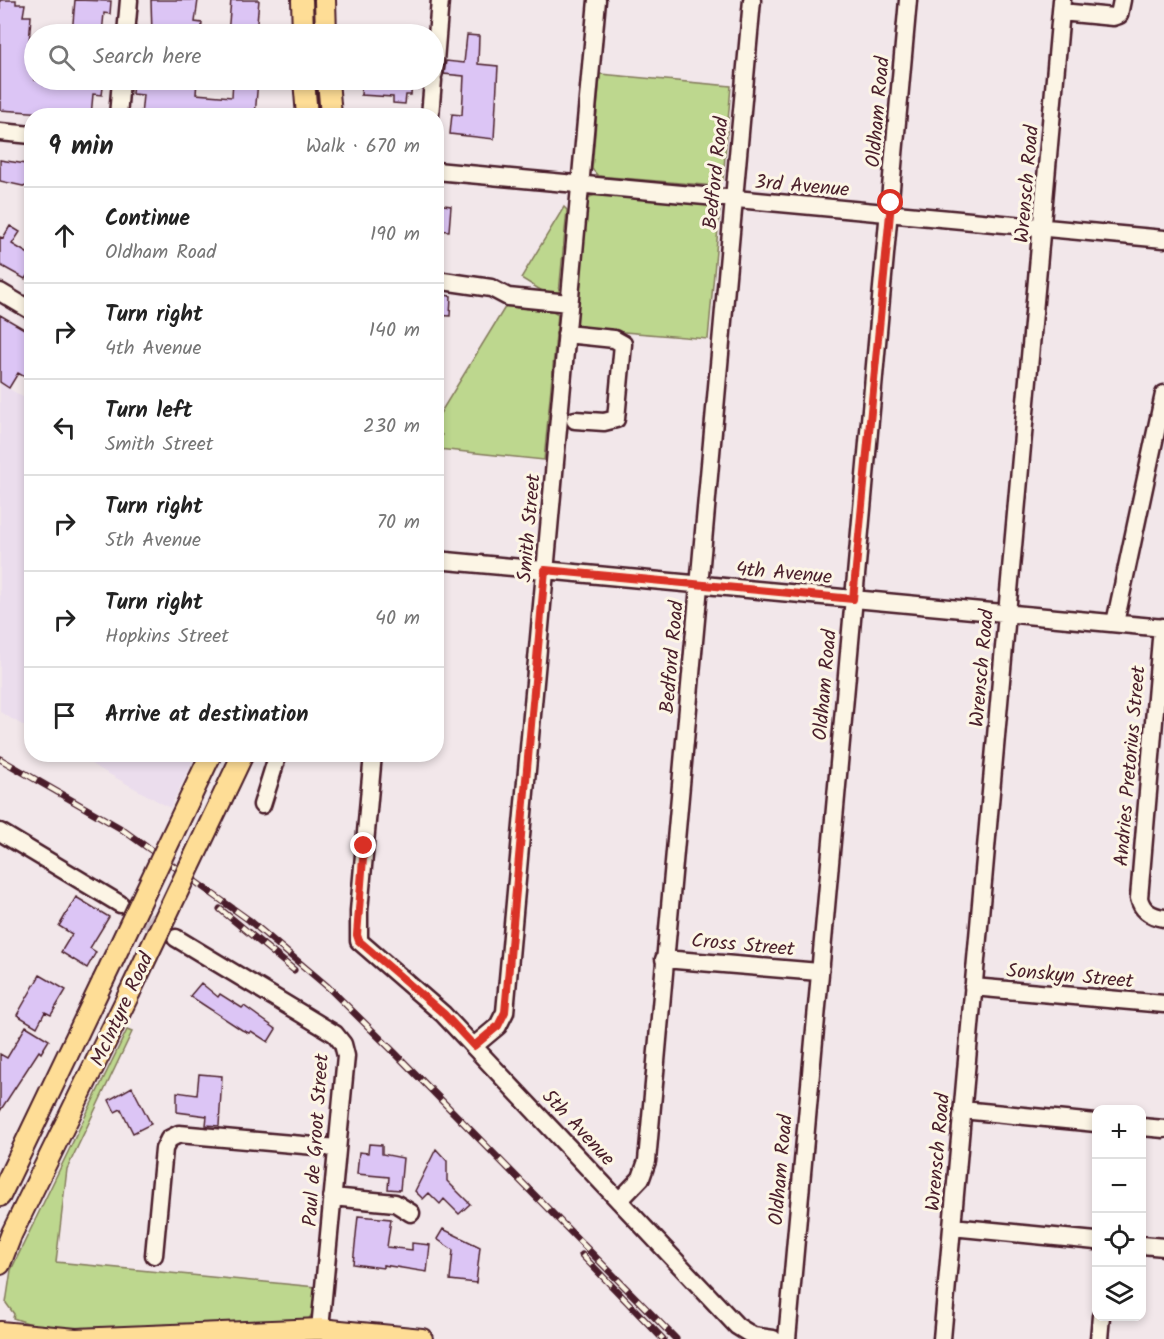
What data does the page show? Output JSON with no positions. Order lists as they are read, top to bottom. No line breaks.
{"streets":{"main road":["McIntyre Road"],"street":["Oldham Road","Bedford Road","Wrensch Road","3rd Avenue","Smith Street","4th Avenue","Andries Pretorius Street","Cross Street","Sonskyn Street","5th Avenue","Paul de Groot Street"]},"crossings":[["Oldham Road","3rd Avenue"],["Oldham Road","4th Avenue"],["Oldham Road","Cross Street"],["Bedford Road","3rd Avenue"],["Bedford Road","4th Avenue"],["Bedford Road","Cross Street"],["Bedford Road","5th Avenue"],["Wrensch Road","3rd Avenue"],["Wrensch Road","4th Avenue"],["Wrensch Road","Sonskyn Street"],["3rd Avenue","Smith Street"],["Smith Street","4th Avenue"],["Smith Street","5th Avenue"],["4th Avenue","Andries Pretorius Street"]],"page":{"search":"Search here","heading":["9 min","Walk · 670 m"],"list":[["Continue","Oldham Road","190 m"],["Turn right","4th Avenue","140 m"],["Turn left","Smith Street","230 m"],["Turn right","5th Avenue","70 m"],["Turn right","Hopkins Street","40 m"],"Arrive at destination"],"map_buttons":["+","−"]}}
